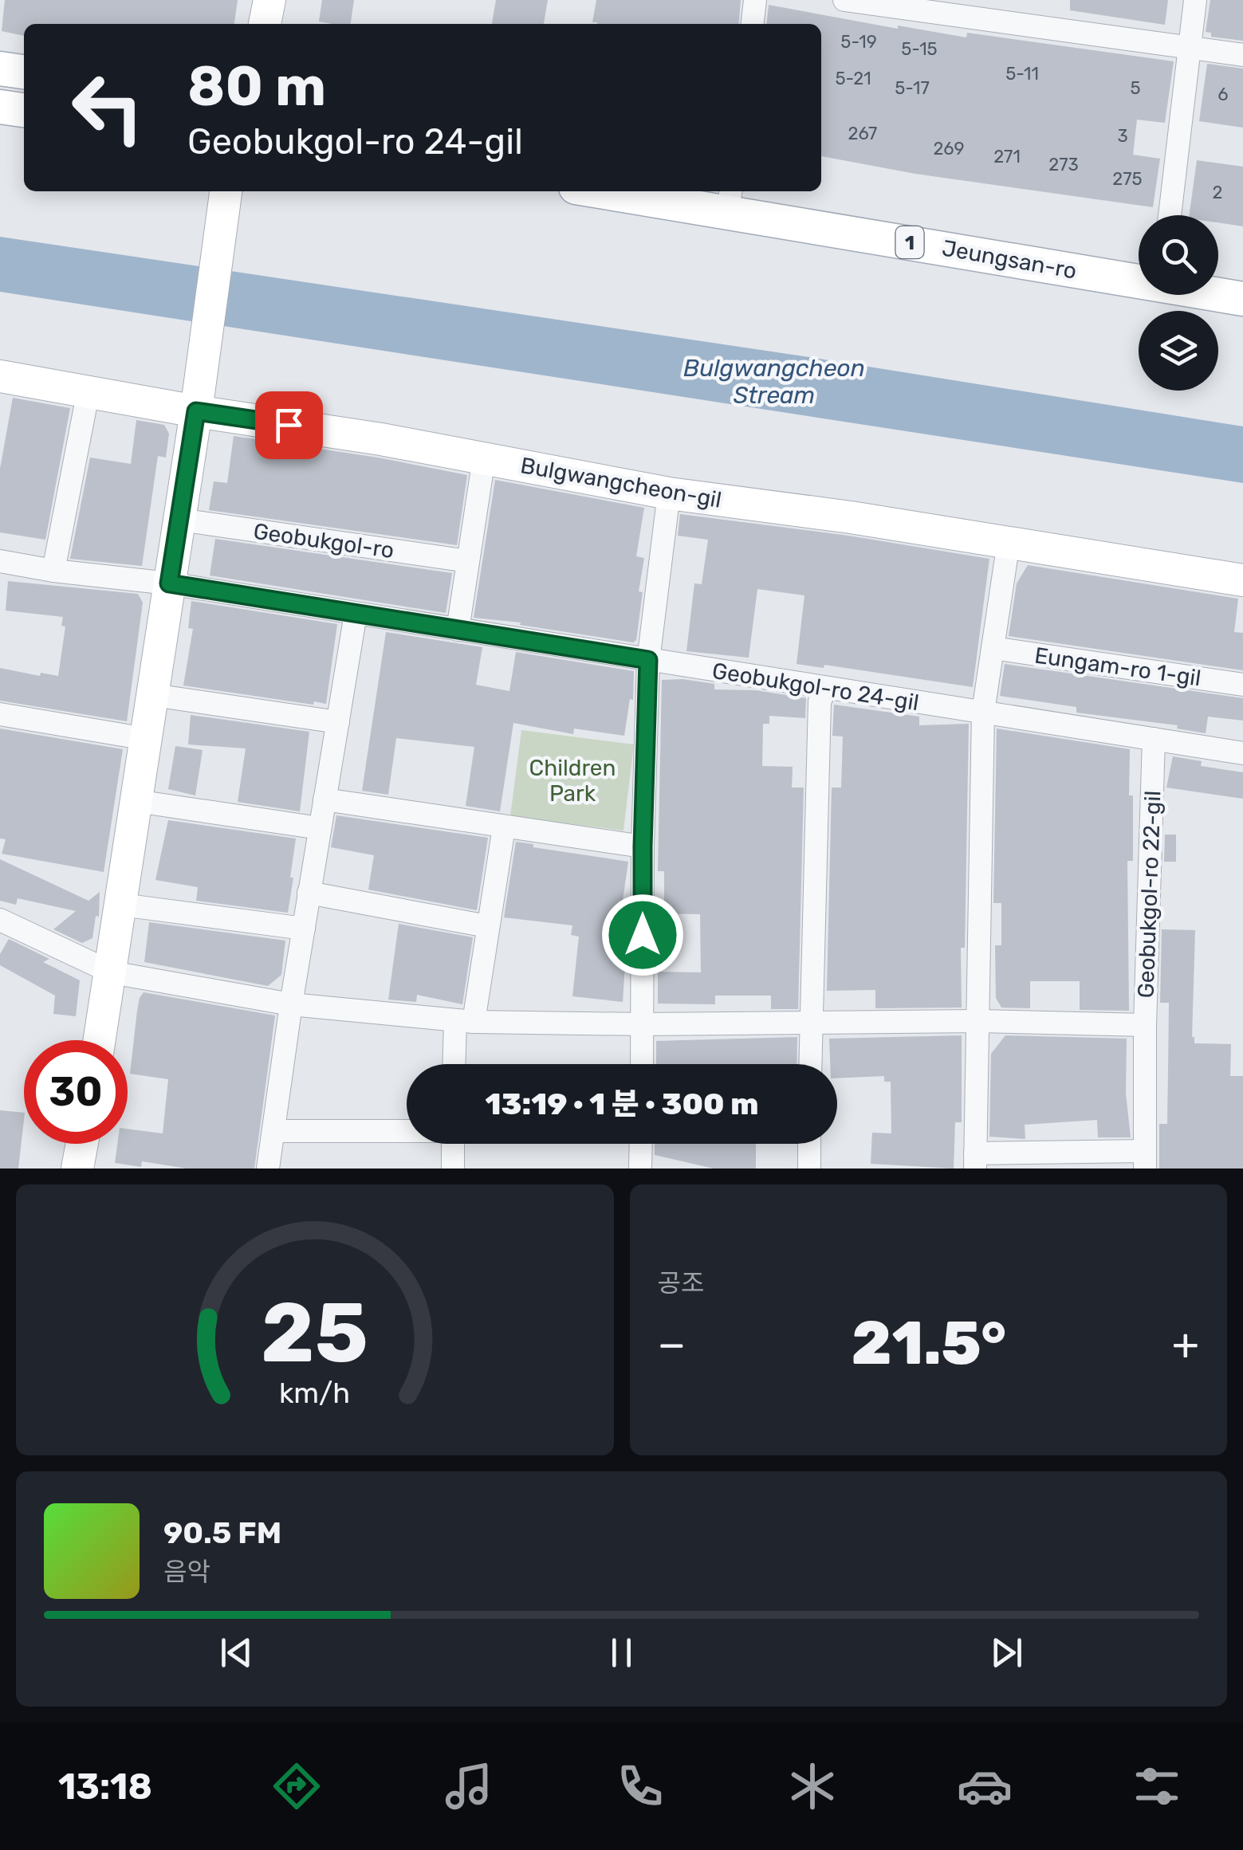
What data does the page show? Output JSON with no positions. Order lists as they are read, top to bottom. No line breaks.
{"streets":{"main road":["1","Jeungsan-ro"],"street":["Bulgwangcheon-gil","Geobukgol-ro","Eungam-ro 1-gil","Geobukgol-ro 24-gil","Geobukgol-ro 22-gil"]},"crossings":[["Geobukgol-ro 24-gil","Geobukgol-ro 22-gil"]],"water":["Bulgwangcheon Stream"],"parks":["Children Park"],"house_numbers":["5-19","5-15","5-11","5-21","5-17","5","6","267","3","269","271","273","275","2"],"page":{"turn":["80 m","Geobukgol-ro 24-gil"],"limit":"30","trip":"13:19 · 1 분 · 300 m","tile":"공조","heat":["−","21.5°","+"],"song":["90.5 FM","음악"],"tabs":"13:18","gauge":["25","km/h"]}}
